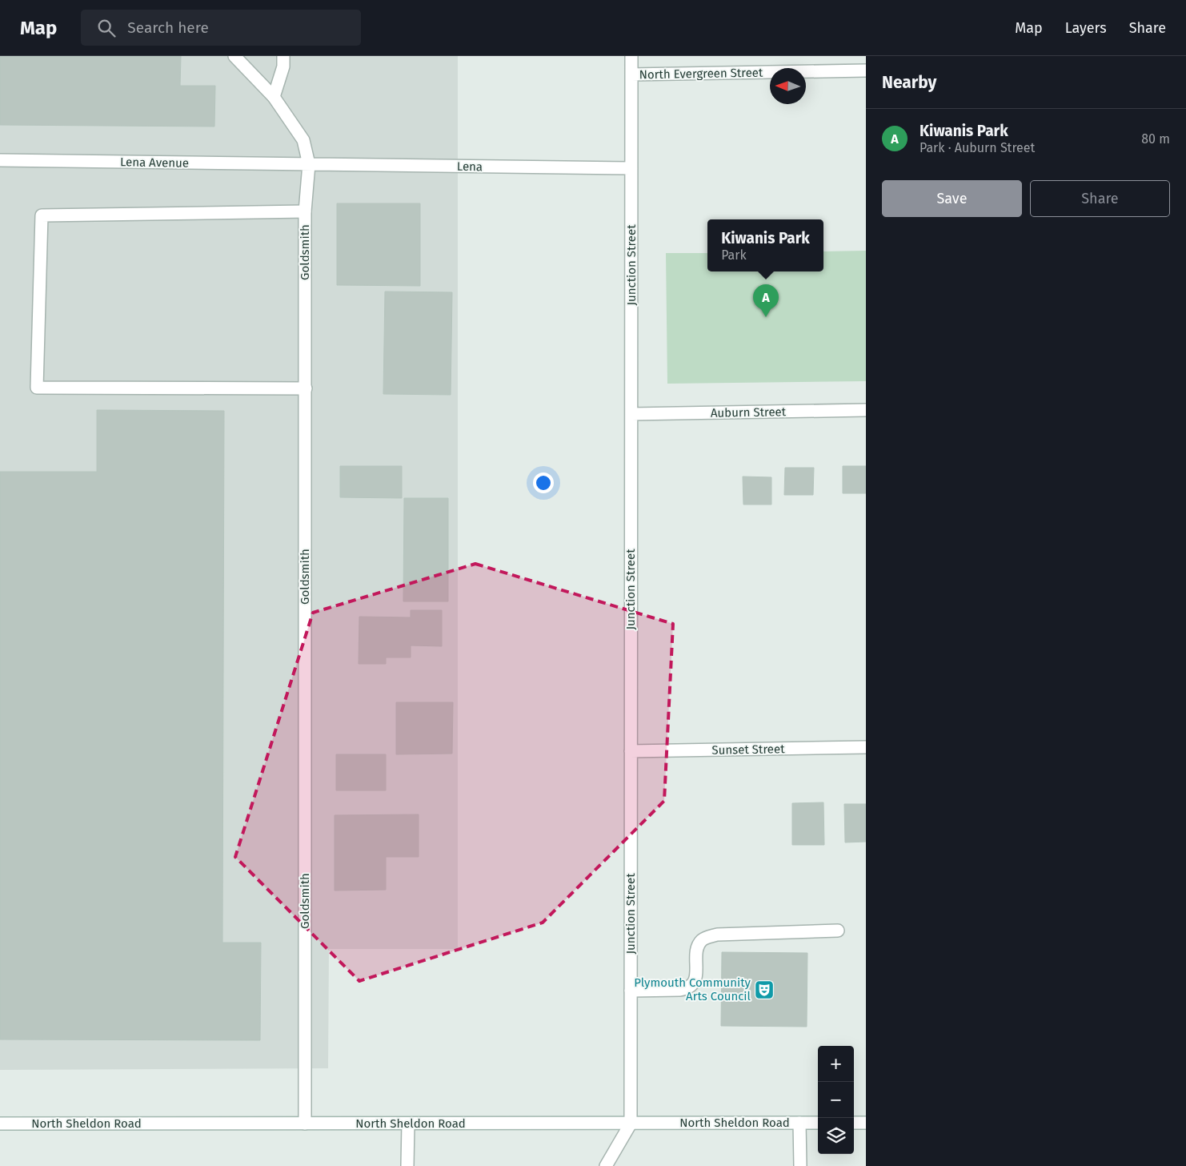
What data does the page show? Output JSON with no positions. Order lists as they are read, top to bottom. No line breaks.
{"streets":{"street":["North Evergreen Street","Lena Avenue","Lena","Goldsmith","Junction Street","Auburn Street","Sunset Street","North Sheldon Road"]},"crossings":[["North Evergreen Street","Junction Street"],["Lena Avenue","Lena"],["Lena Avenue","Goldsmith"],["Lena","Goldsmith"],["Lena","Junction Street"],["Goldsmith","North Sheldon Road"],["Junction Street","Auburn Street"],["Junction Street","Sunset Street"],["Junction Street","North Sheldon Road"]],"places":{"theatre":["Plymouth Community Arts Council"]},"north":"left","page":{"header":"Map","search":"Search here","nav":["Map","Layers","Share"],"heading":"Nearby","list":[{"mark":"A","name":"Kiwanis Park","note":"Park · Auburn Street","value":"80 m"}],"buttons":["Save","Share"],"popup":["Kiwanis Park","Park"],"pins":"A","map_buttons":["+","−"]}}
